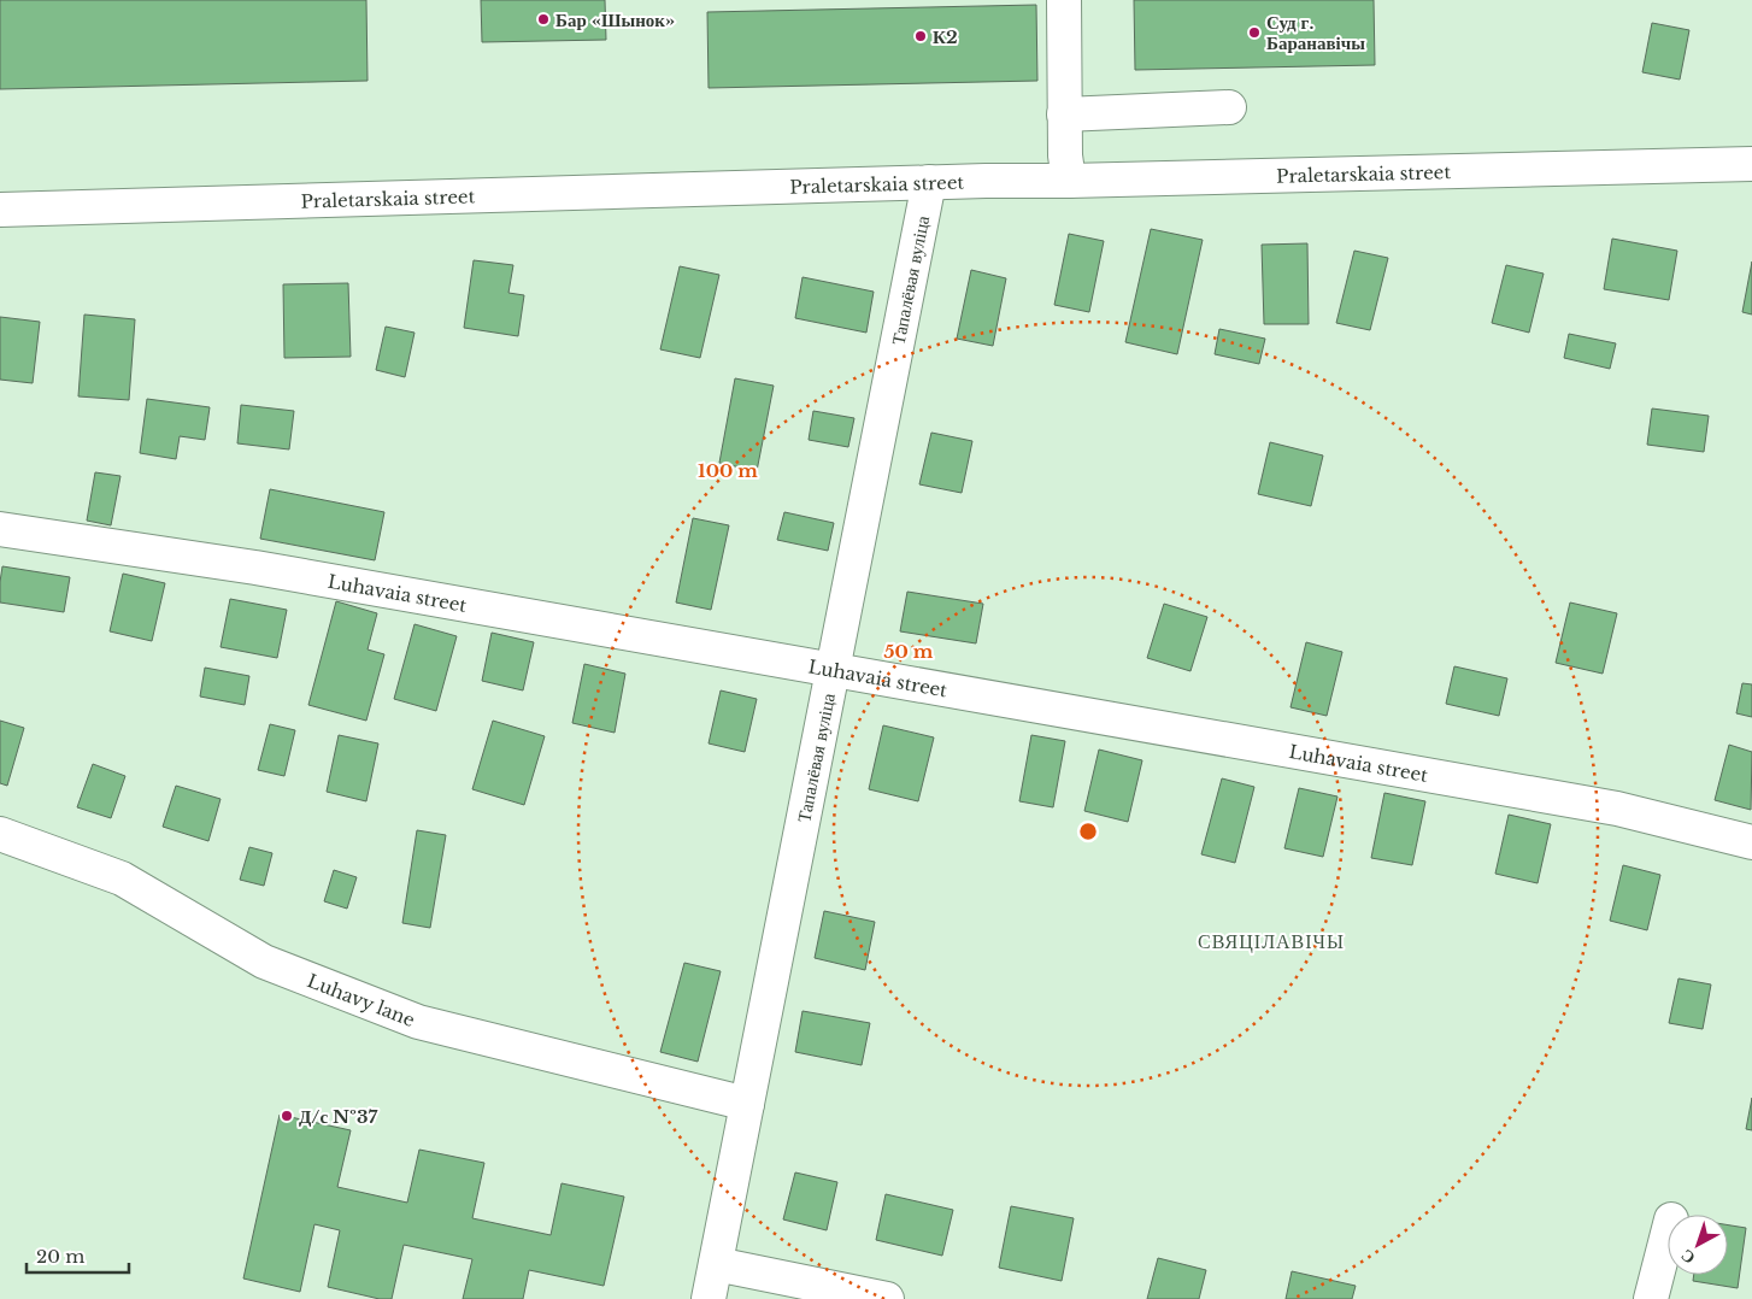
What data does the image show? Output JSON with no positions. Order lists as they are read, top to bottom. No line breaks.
{"streets":{"street":["Praletarskaia street","Тапалёвая вуліца","Luhavaia street","Luhavy lane"]},"crossings":[["Praletarskaia street","Тапалёвая вуліца"],["Тапалёвая вуліца","Luhavaia street"],["Тапалёвая вуліца","Luhavy lane"]],"districts":["СВЯЦІЛАВІЧЫ"],"places":["Бар «Шынок»","Суд г. Баранавічы","К2","Д/с №37"],"scale_bar":"20 m","north":"bottom left","rings":["100 m","50 m"]}
